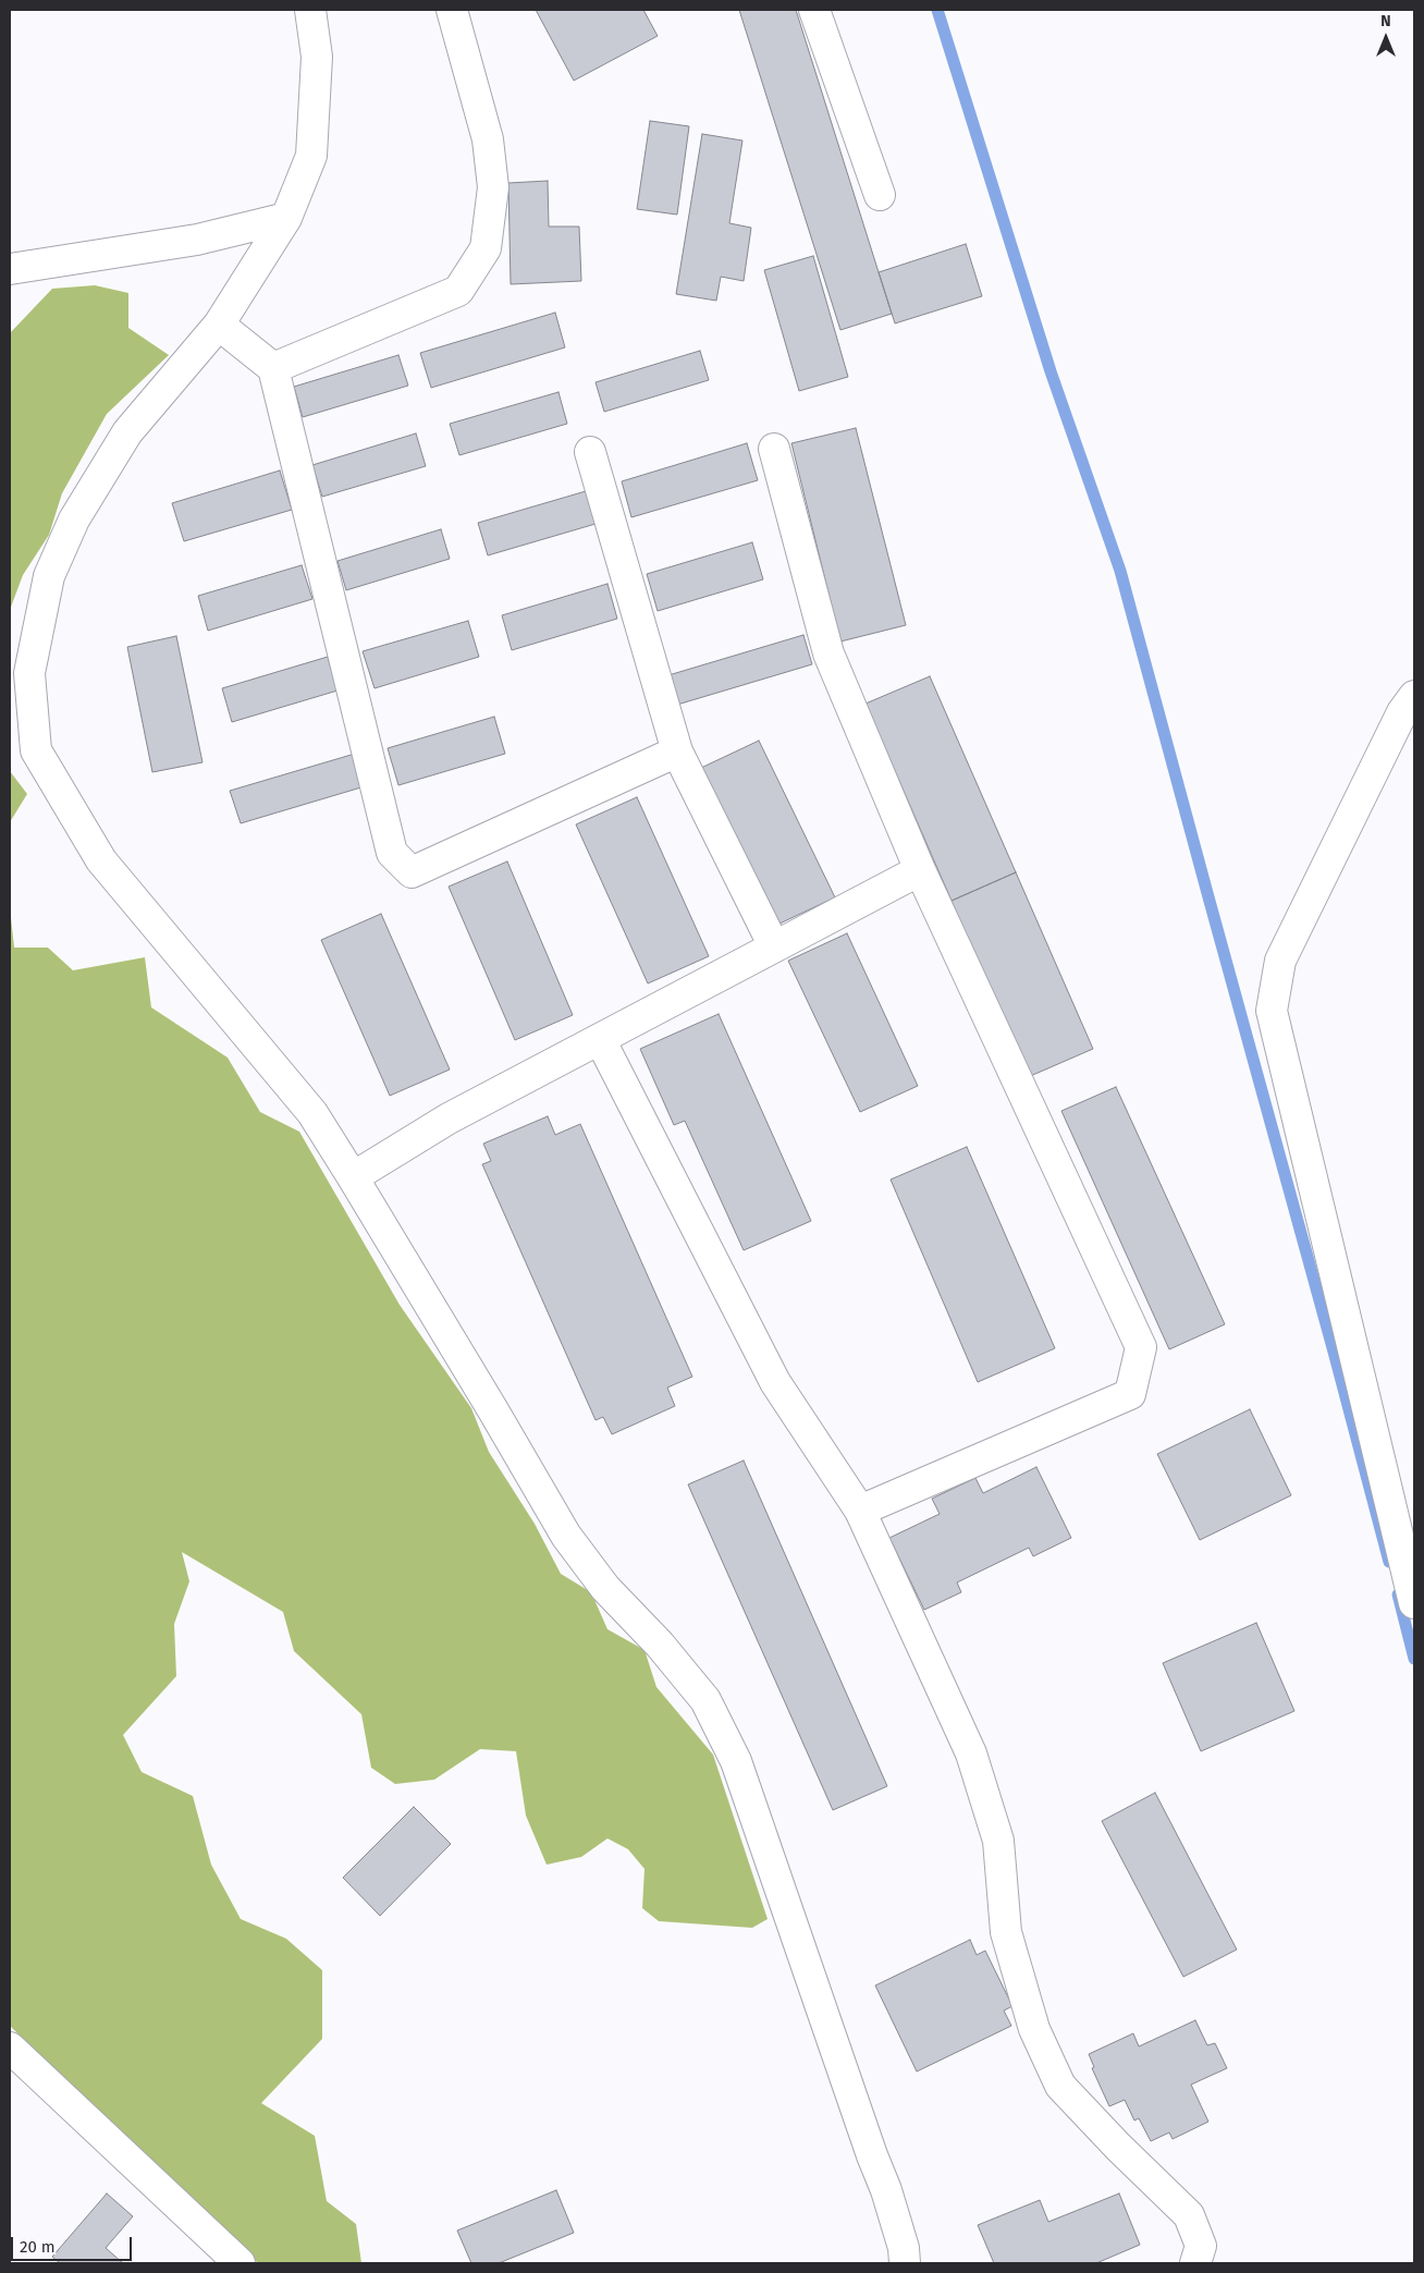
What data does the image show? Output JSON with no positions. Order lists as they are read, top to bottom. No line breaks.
{"scale_bar":"20 m","north":"top"}
